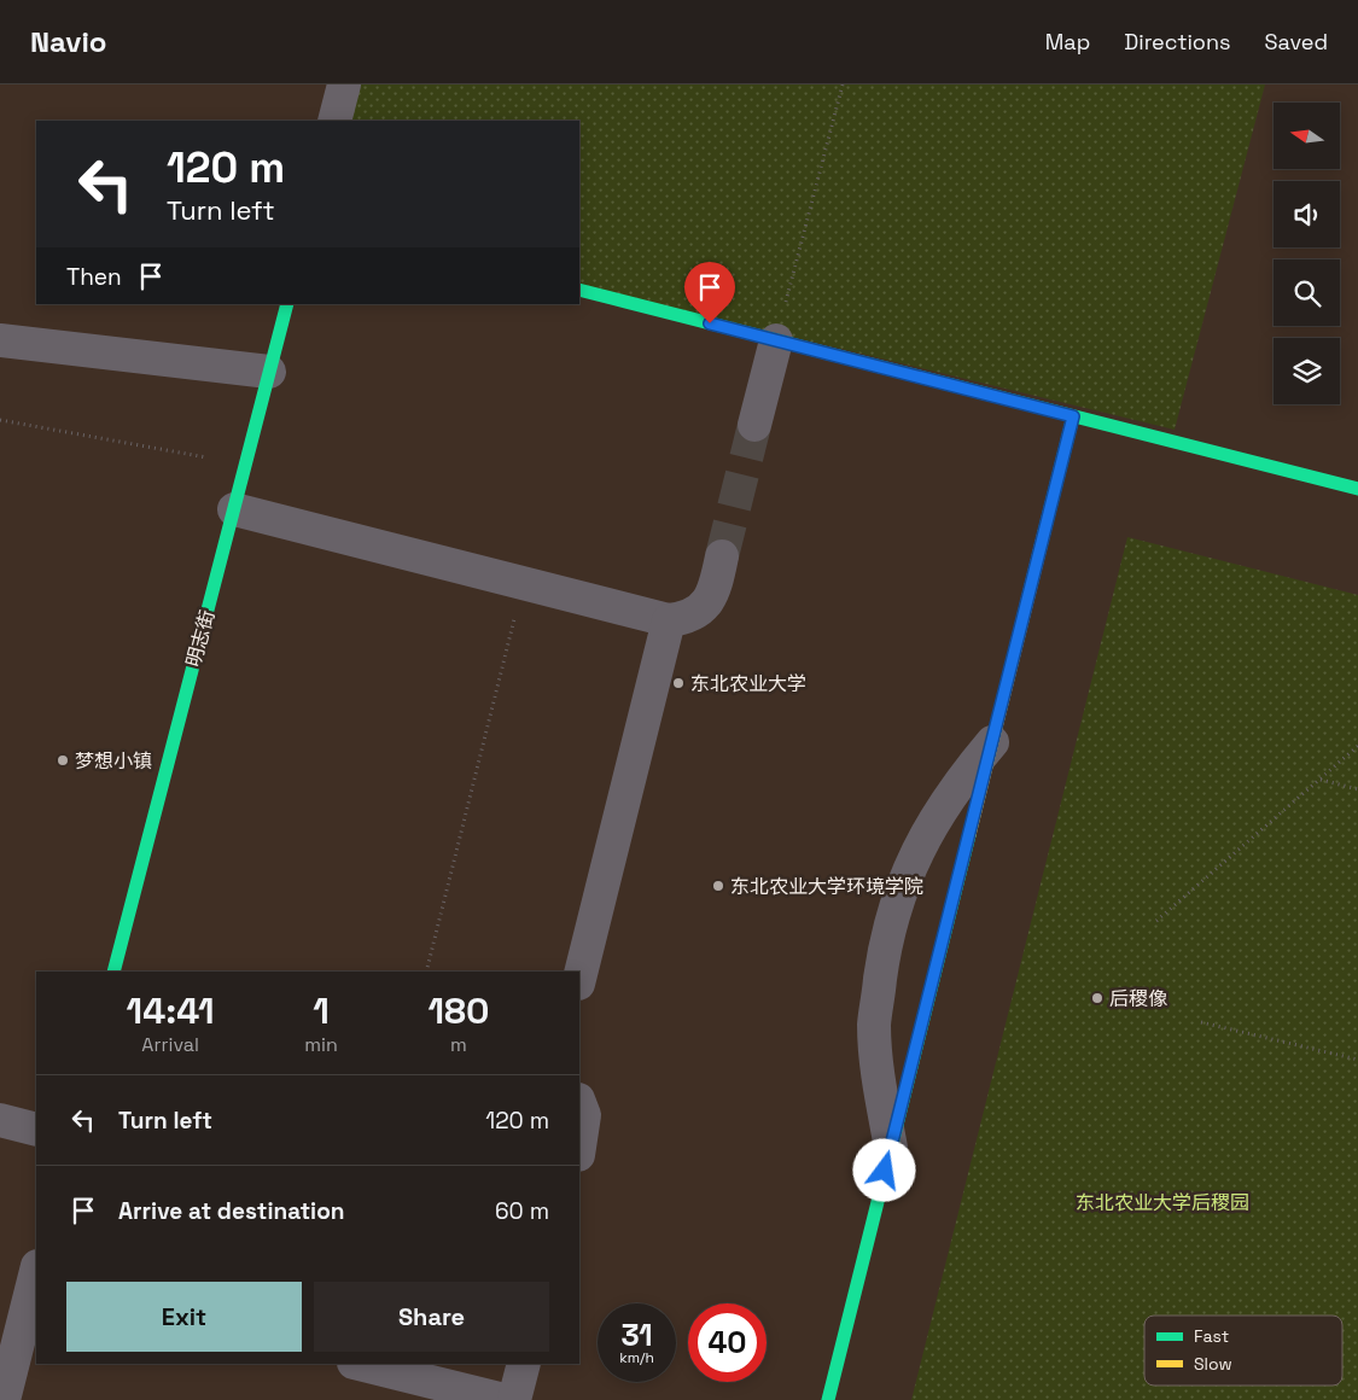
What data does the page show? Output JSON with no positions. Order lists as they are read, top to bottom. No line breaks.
{"streets":{"street":["明志街"]},"parks":["东北农业大学后稷园"],"places":["东北农业大学","梦想小镇","东北农业大学环境学院","后稷像"],"legend":["Fast","Slow"],"north":"left","page":{"header":"Navio","nav":["Map","Directions","Saved"],"turn":["120 m","Turn left"],"then":"Then","eta":["14:41","Arrival","1","min","180","m"],"list":[{"name":"Turn left","value":"120 m"},{"name":"Arrive at destination","value":"60 m"}],"buttons":["Exit","Share"],"speed":"31 km/h","limit":"40"}}
